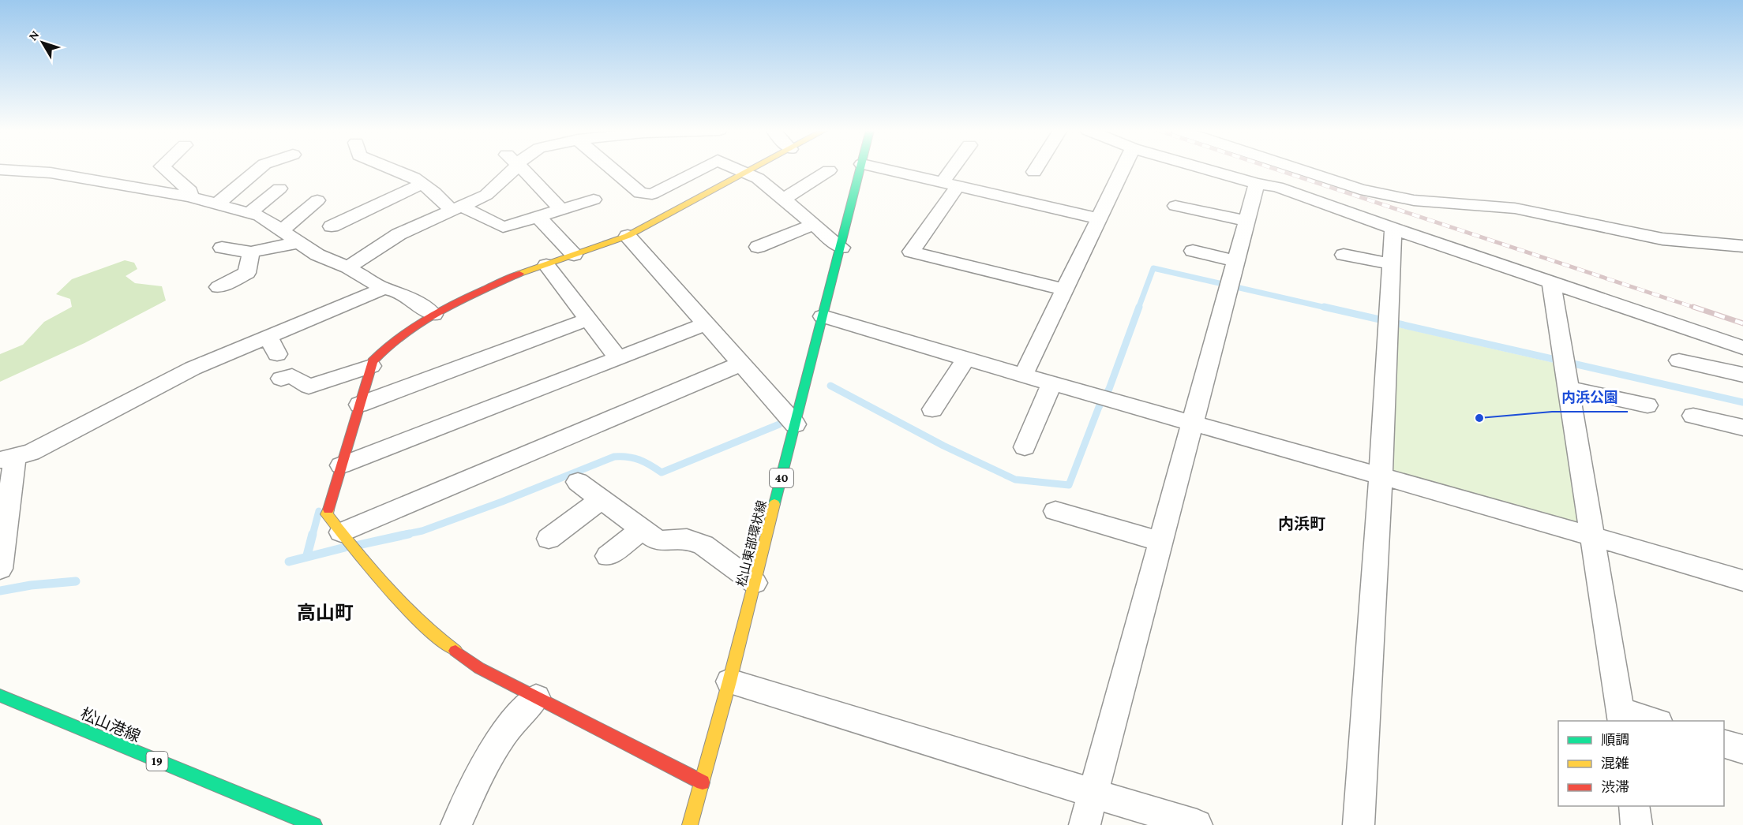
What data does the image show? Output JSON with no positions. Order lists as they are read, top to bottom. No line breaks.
{"streets":{"street":["40","松山東部環状線","松山港線","19"]},"districts":["内浜町","高山町"],"places":["内浜公園"],"legend":["順調","混雑","渋滞"],"north":"top left"}
